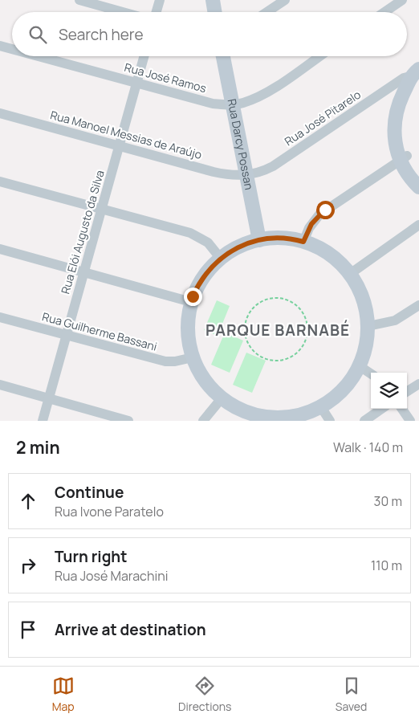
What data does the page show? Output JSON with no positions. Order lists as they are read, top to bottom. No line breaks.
{"streets":{"street":["Rua José Ramos","Rua José Pitarelo","Rua Manoel Messias de Araújo","Rua Darcy Possan","Rua Elói Augusto da Silva","Rua Guilherme Bassani"]},"crossings":[["Rua José Ramos","Rua Darcy Possan"],["Rua José Ramos","Rua Elói Augusto da Silva"],["Rua José Pitarelo","Rua Manoel Messias de Araújo"],["Rua José Pitarelo","Rua Darcy Possan"],["Rua Manoel Messias de Araújo","Rua Darcy Possan"],["Rua Manoel Messias de Araújo","Rua Elói Augusto da Silva"],["Rua Elói Augusto da Silva","Rua Guilherme Bassani"]],"districts":["PARQUE BARNABÉ"],"page":{"search":"Search here","heading":["2 min","Walk · 140 m"],"list":[["Continue","Rua Ivone Paratelo","30 m"],["Turn right","Rua José Marachini","110 m"],"Arrive at destination"],"nav":["Map","Directions","Saved"]}}
